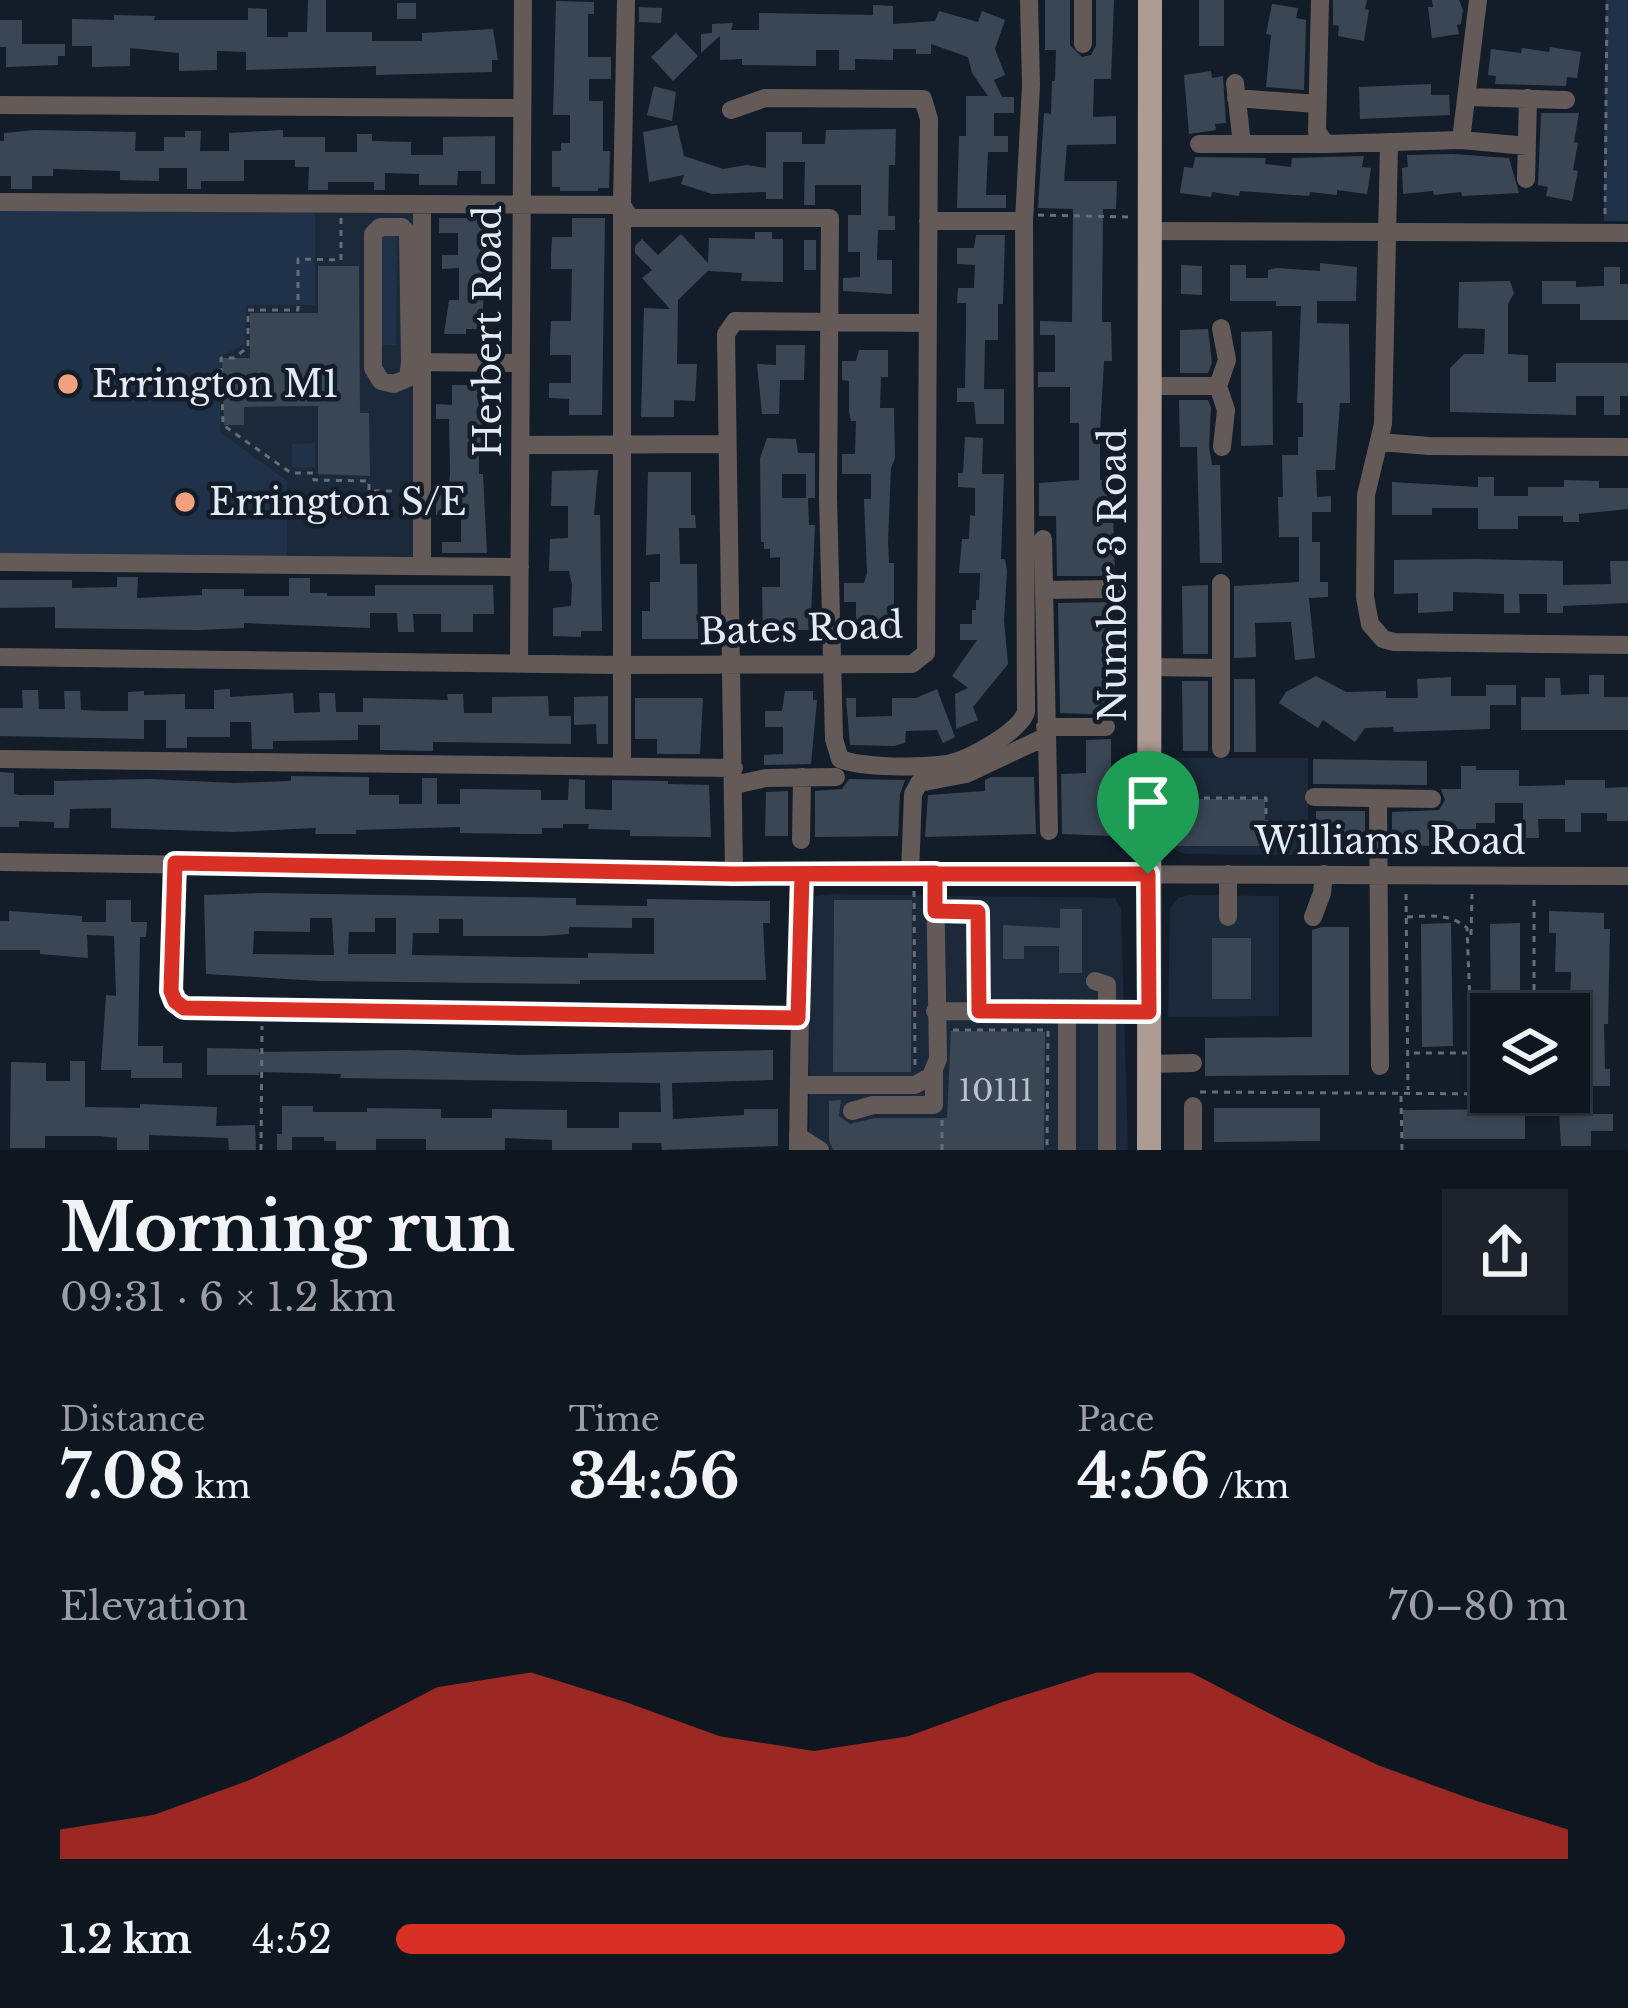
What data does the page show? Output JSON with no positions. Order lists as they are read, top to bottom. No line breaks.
{"streets":{"main road":["Number 3 Road"],"street":["Herbert Road","Bates Road","Williams Road"]},"crossings":[["Herbert Road","Bates Road"],["Number 3 Road","Williams Road"]],"places":["Errington M1","Errington S/E"],"house_numbers":["10111"],"page":{"heading":["Morning run","09:31 · 6 × 1.2 km"],"stats":[["Distance","7.08 km"],["Time","34:56"],["Pace","4:56 /km"]],"chart":["Elevation","70–80 m"],"list":[{"name":"1.2 km","note":"4:52"}]}}
